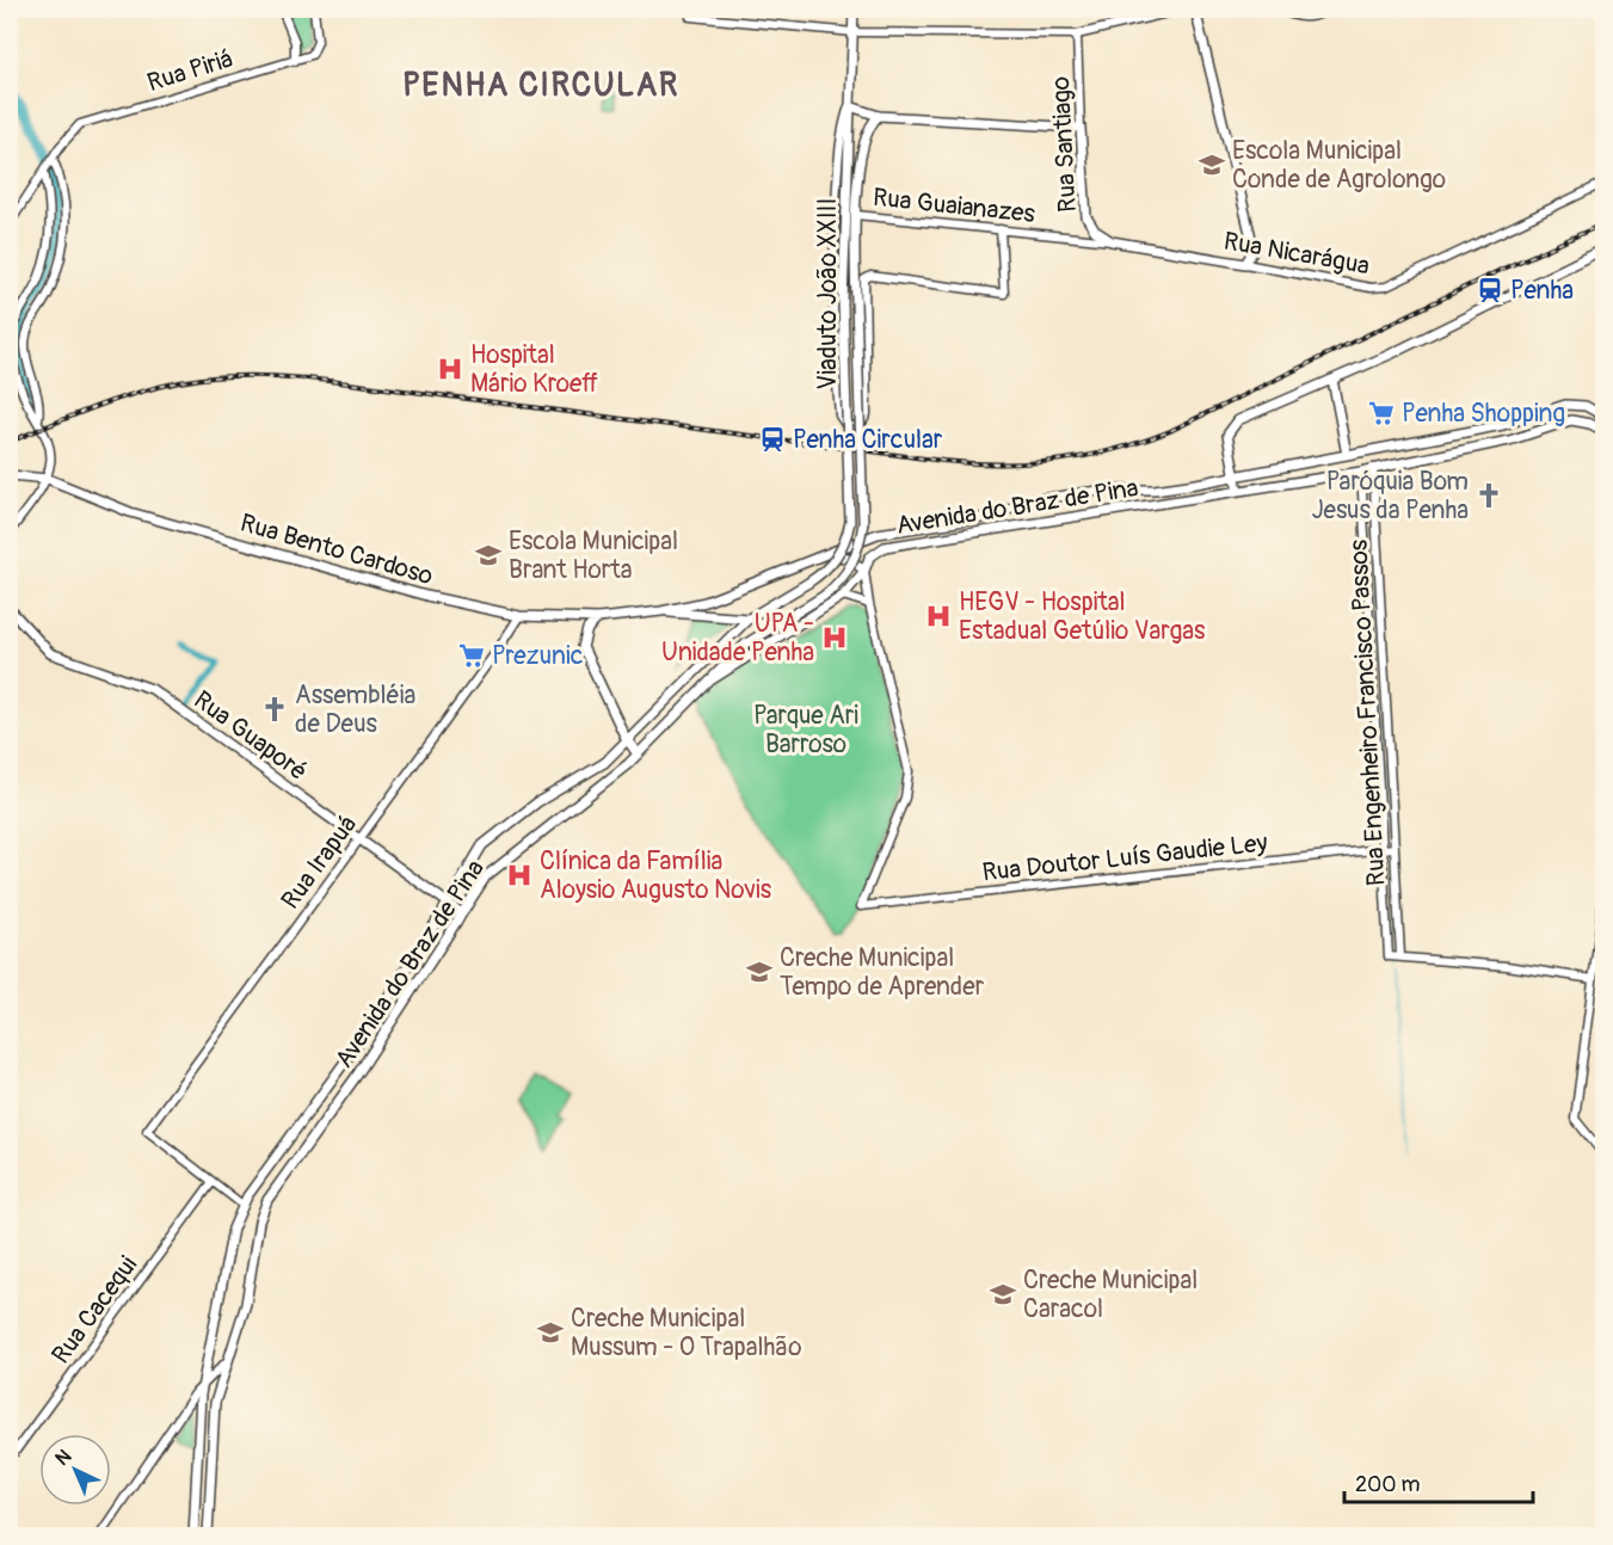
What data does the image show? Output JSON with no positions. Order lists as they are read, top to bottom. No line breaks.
{"streets":{"main road":["Rua Santiago","Rua Nicarágua","Viaduto João XXIII","Avenida do Braz de Pina","Rua Bento Cardoso","Rua Guaporé"],"street":["Rua Piriá","Rua Guaianazes","Rua Engenheiro Francisco Passos","Rua Doutor Luís Gaudie Ley","Rua Irapuá","Rua Cacequi"]},"crossings":[["Rua Santiago","Rua Nicarágua"],["Rua Guaianazes","Rua Nicarágua"],["Viaduto João XXIII","Avenida do Braz de Pina"],["Avenida do Braz de Pina","Rua Bento Cardoso"],["Avenida do Braz de Pina","Rua Engenheiro Francisco Passos"],["Avenida do Braz de Pina","Rua Guaporé"],["Rua Bento Cardoso","Rua Irapuá"],["Rua Engenheiro Francisco Passos","Rua Doutor Luís Gaudie Ley"],["Rua Guaporé","Rua Irapuá"],["Rua Irapuá","Rua Cacequi"]],"districts":["PENHA CIRCULAR"],"parks":["Parque Ari Barroso"],"places":{"school or university":["Escola Municipal Conde de Agrolongo","Escola Municipal Brant Horta","Creche Municipal Tempo de Aprender","Creche Municipal Caracol","Creche Municipal Mussum - O Trapalhão"],"station":["Penha","Penha Circular"],"hospital":["Hospital Mário Kroeff","HEGV - Hospital Estadual Getúlio Vargas","UPA - Unidade Penha","Clínica da Família Aloysio Augusto Novis"],"supermarket":["Penha Shopping","Prezunic"],"church":["Paróquia Bom Jesus da Penha","Assembléia de Deus"]},"scale_bar":"200 m","north":"top left"}
